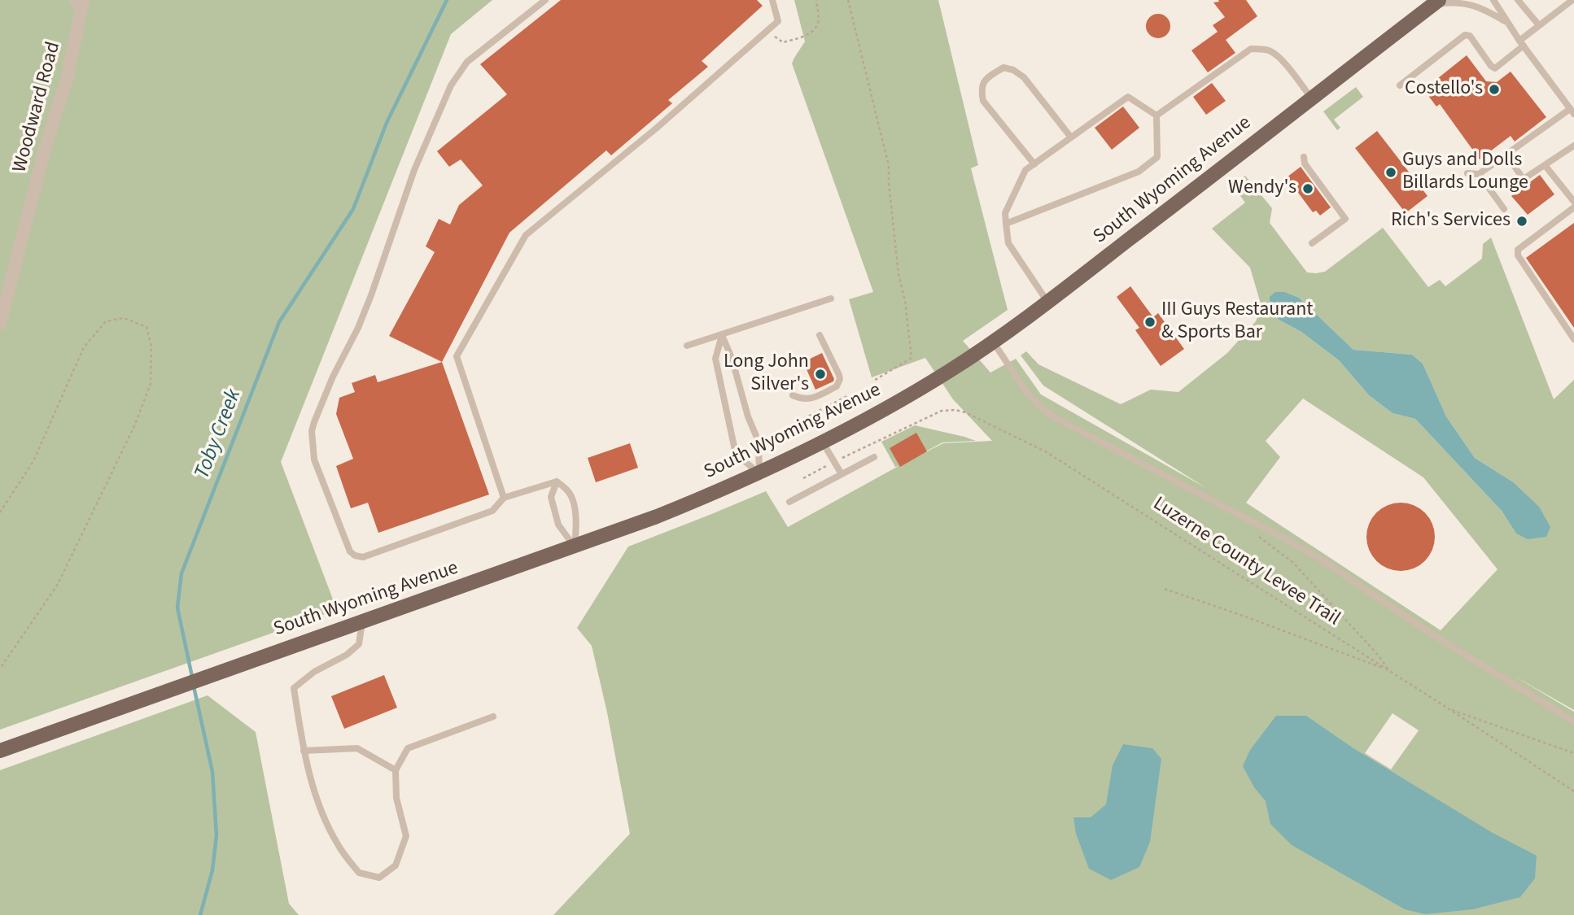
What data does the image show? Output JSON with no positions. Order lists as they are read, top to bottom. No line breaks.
{"streets":{"main road":["South Wyoming Avenue"],"street":["Woodward Road"],"path":["Luzerne County Levee Trail"]},"water":["Toby Creek"],"places":["Costello's","Guys and Dolls Billards Lounge","Wendy's","Rich's Services","III Guys Restaurant & Sports Bar","Long John Silver's"]}
